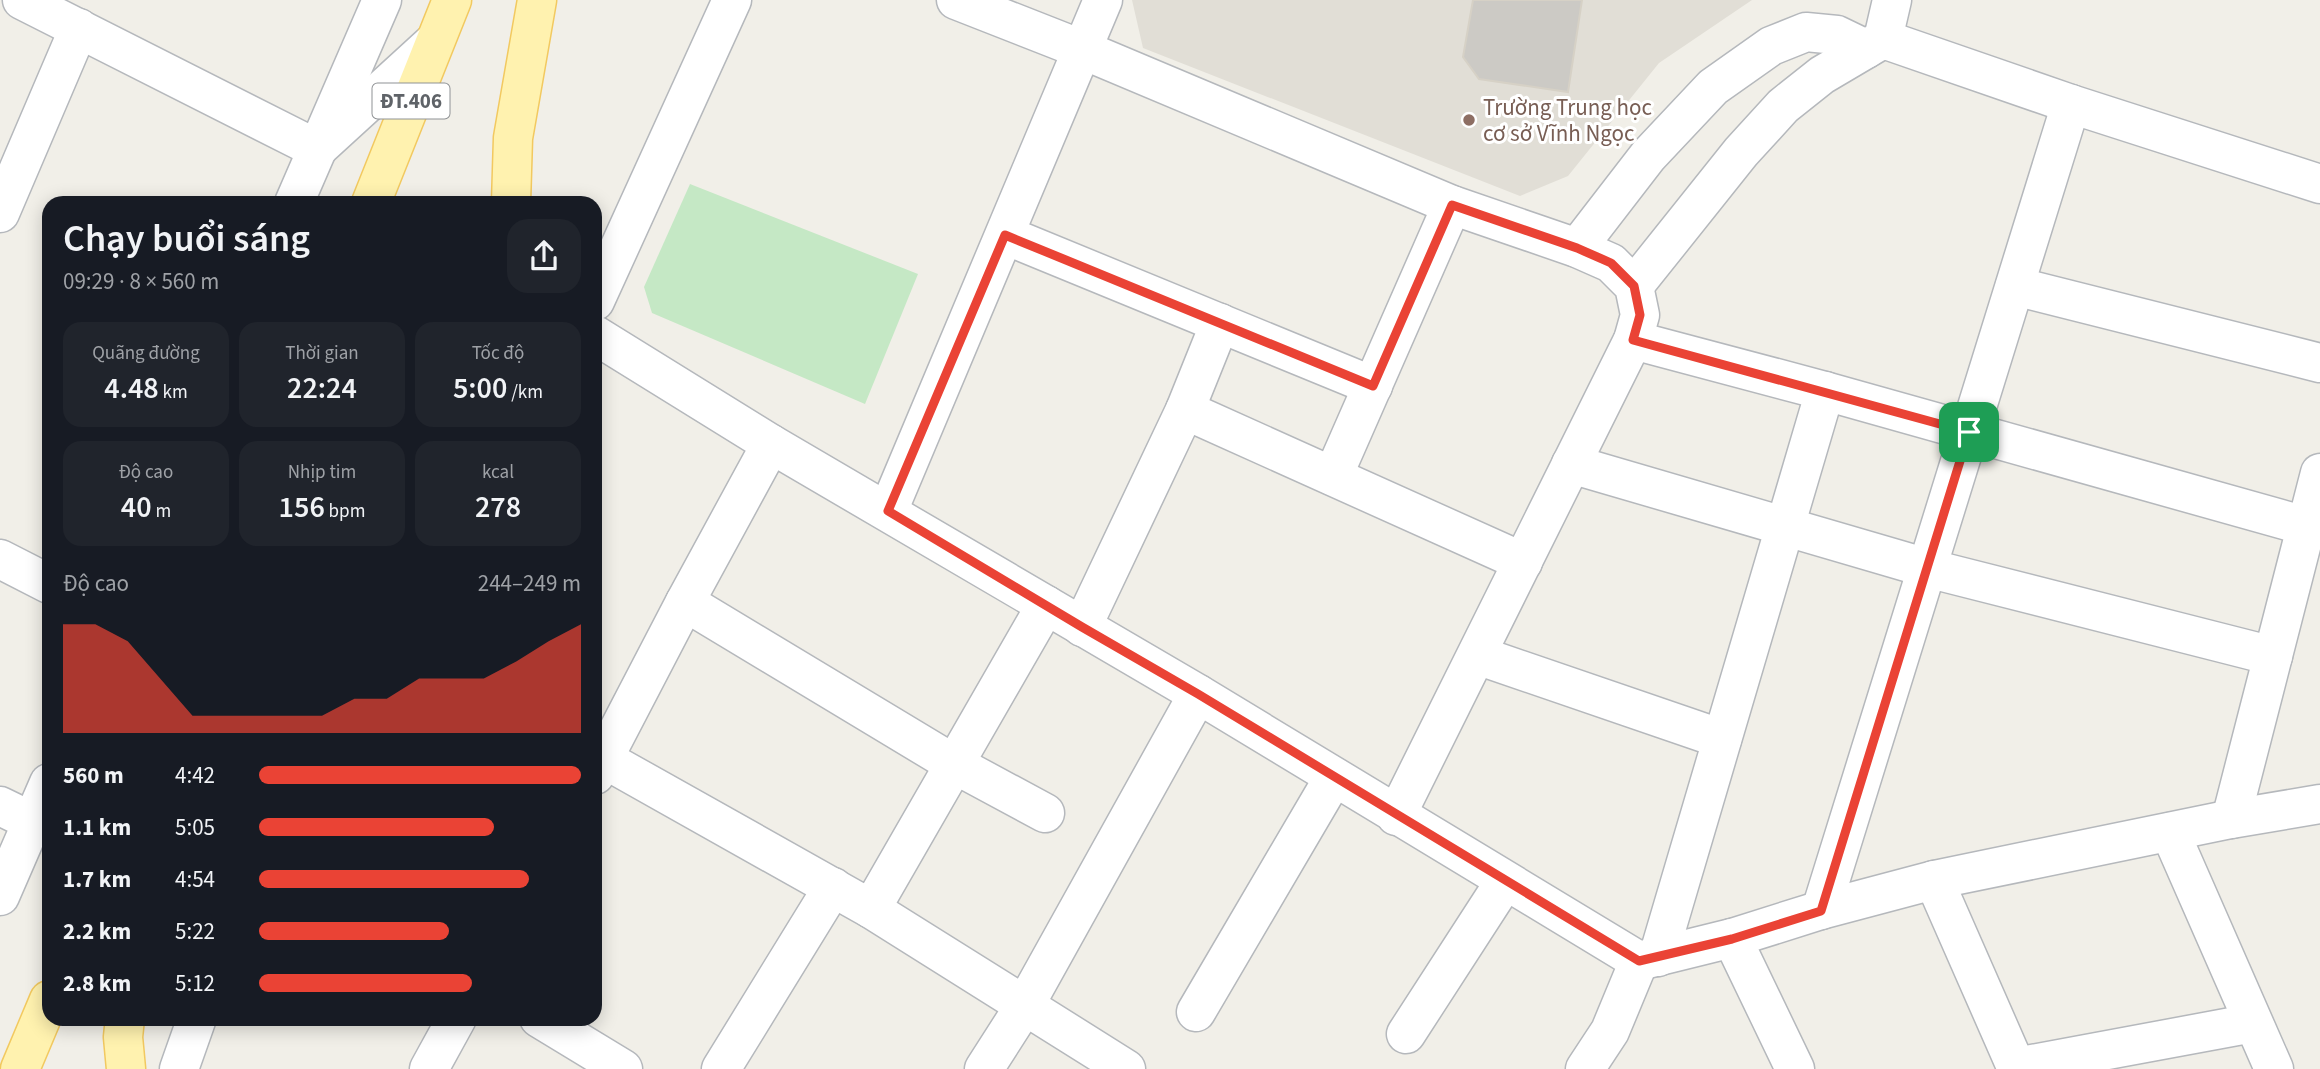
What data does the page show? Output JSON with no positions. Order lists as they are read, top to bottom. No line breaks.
{"streets":{"main road":["ĐT.406"]},"places":["Trường Trung học cơ sở Vĩnh Ngọc"],"page":{"heading":["Chạy buổi sáng","09:29 · 8 × 560 m"],"stats":[["Quãng đường","4.48 km"],["Thời gian","22:24"],["Tốc độ","5:00 /km"],["Độ cao","40 m"],["Nhịp tim","156 bpm"],["kcal","278"]],"chart":["Độ cao","244–249 m"],"list":[{"name":"560 m","note":"4:42"},{"name":"1.1 km","note":"5:05"},{"name":"1.7 km","note":"4:54"},{"name":"2.2 km","note":"5:22"},{"name":"2.8 km","note":"5:12"}]}}
